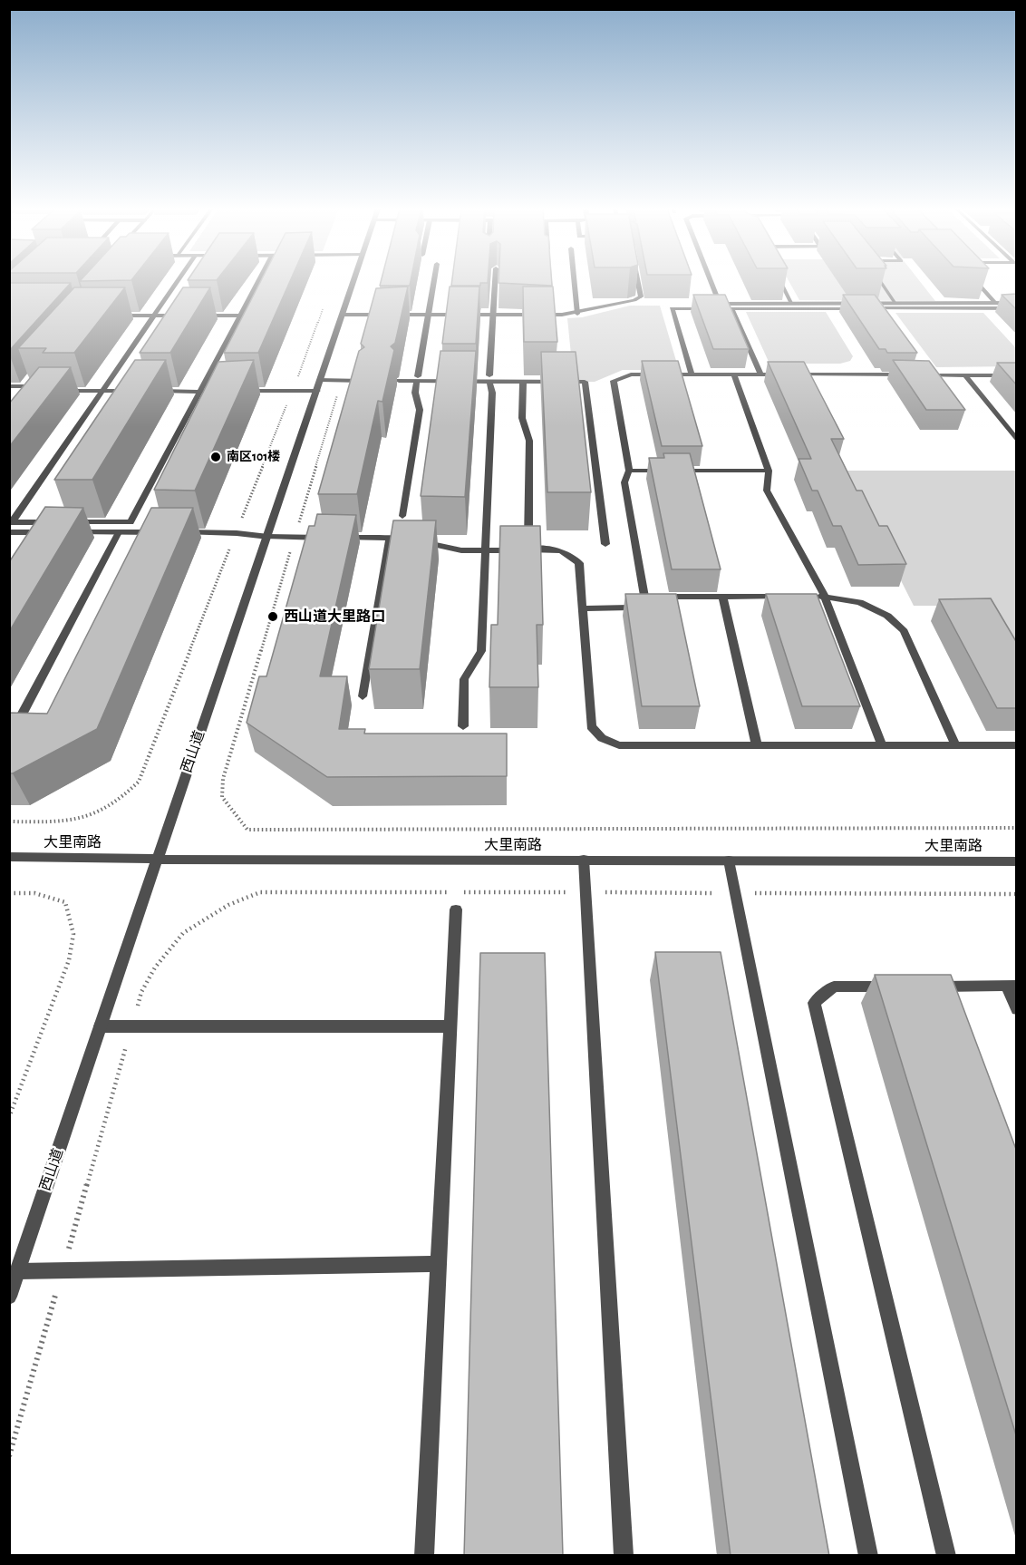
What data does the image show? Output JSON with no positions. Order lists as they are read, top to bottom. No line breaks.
{"streets":{"street":["西山道","大里南路"]},"crossings":[["西山道","大里南路"]],"places":["南区101楼","西山道大里路口"]}
